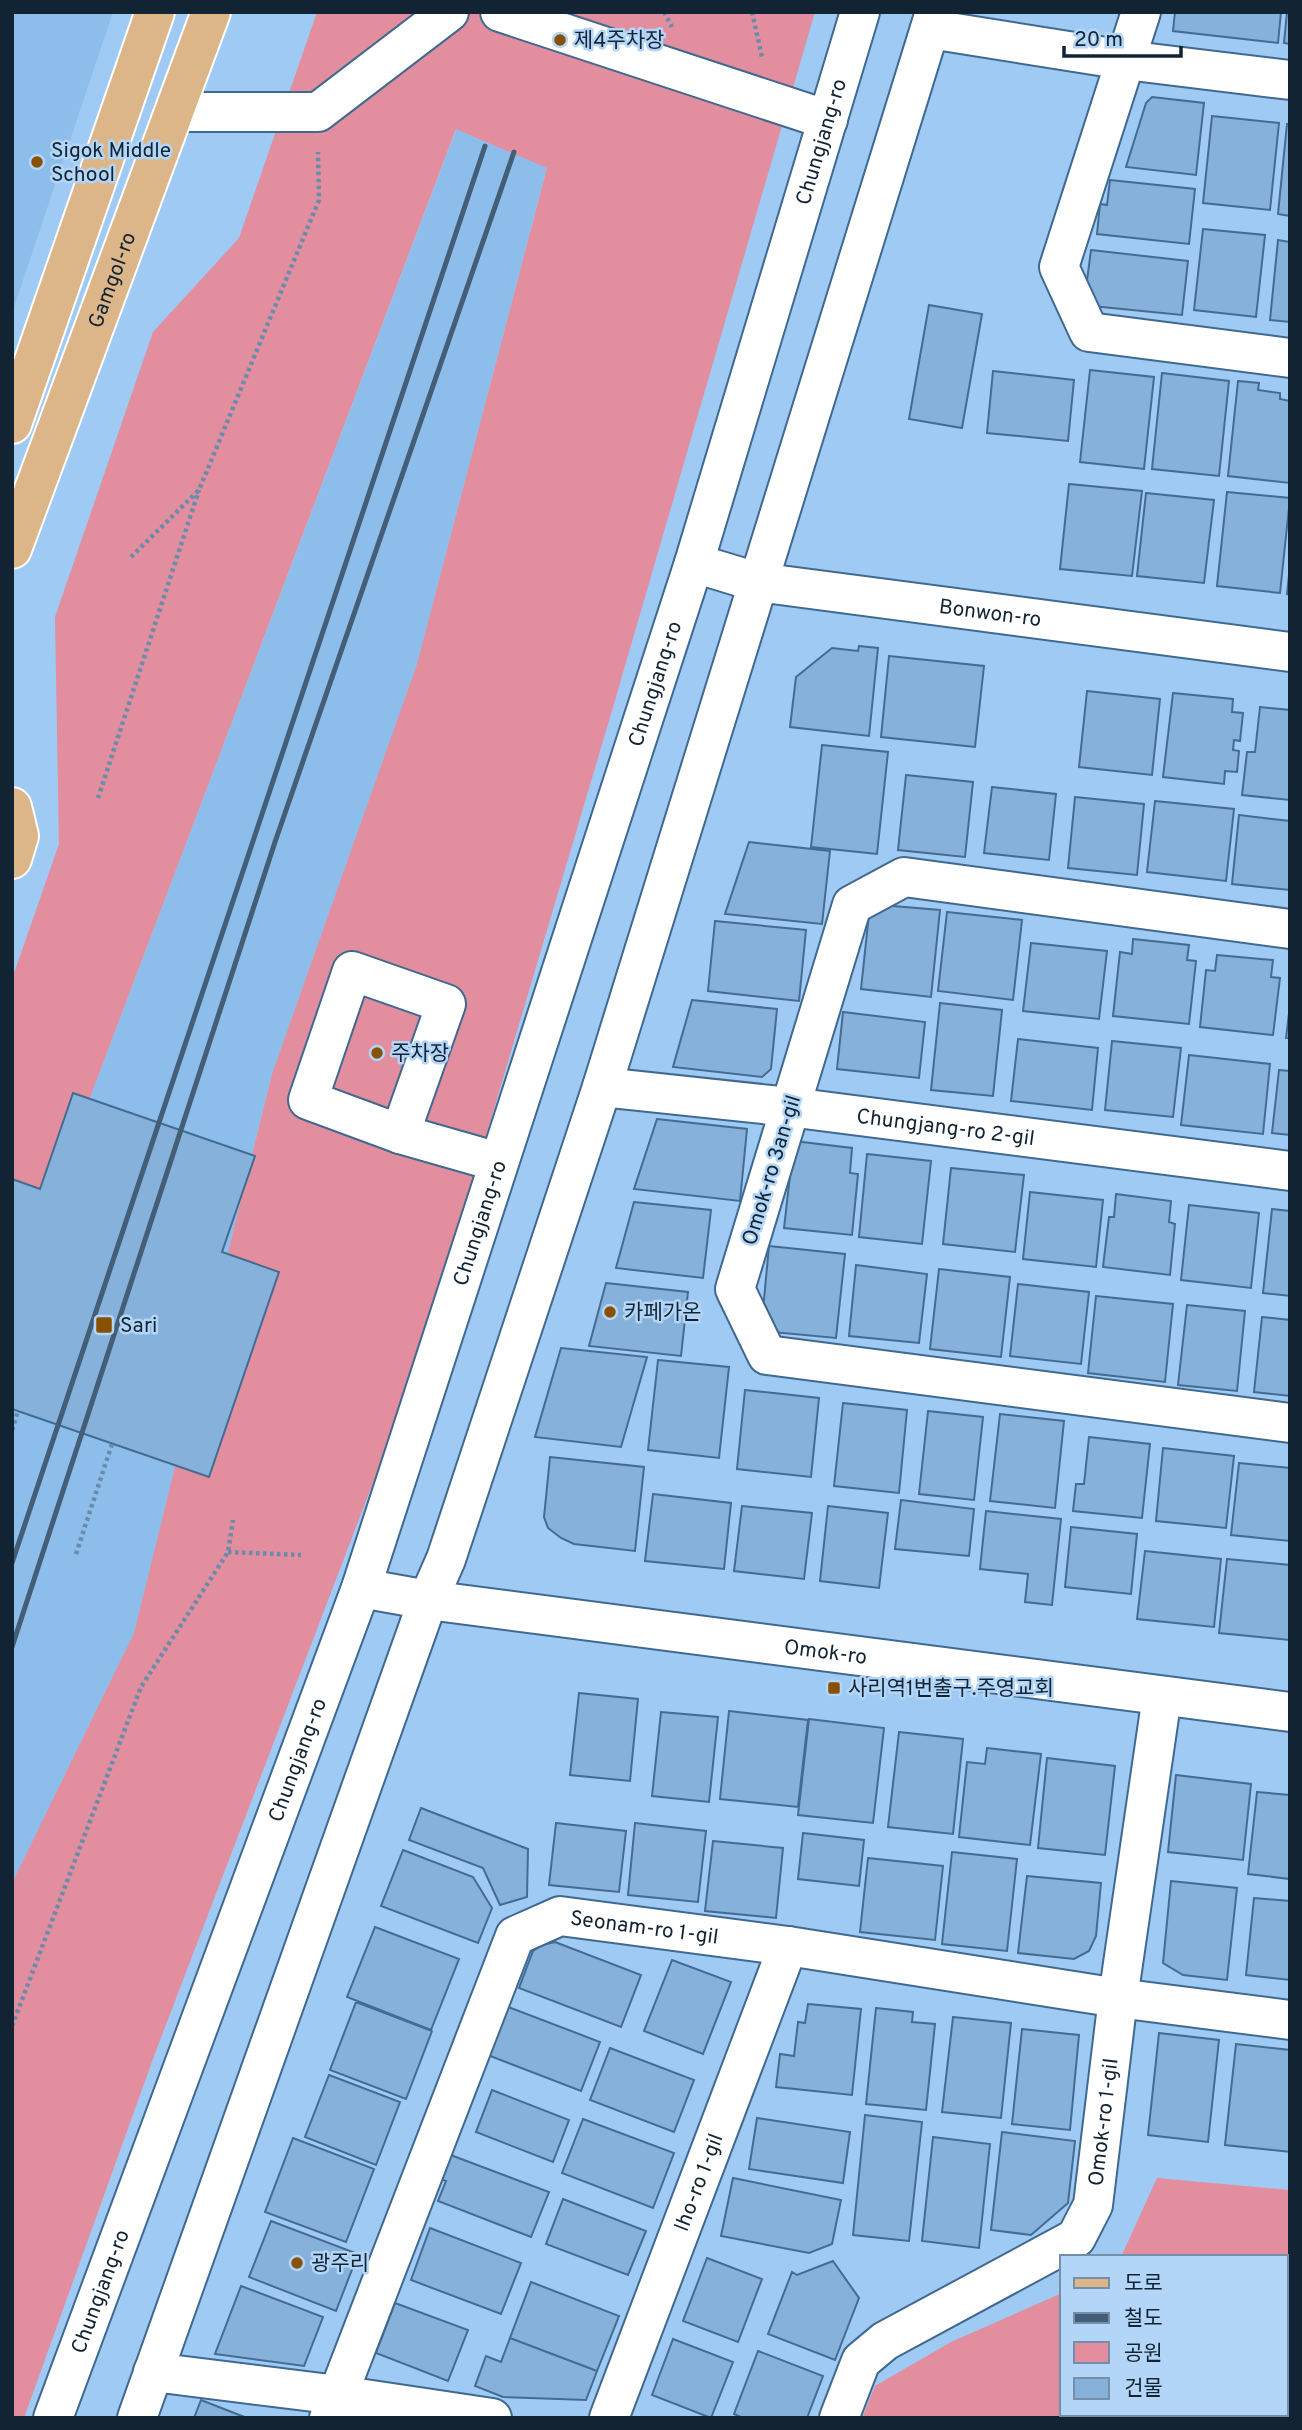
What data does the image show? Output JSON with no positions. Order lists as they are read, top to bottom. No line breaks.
{"streets":{"main road":["Gamgol-ro"],"street":["Chungjang-ro","Bonwon-ro","Chungjang-ro 2-gil","Omok-ro 3an-gil","Omok-ro","Seonam-ro 1-gil","Omok-ro 1-gil","Iho-ro 1-gil"]},"crossings":[["Chungjang-ro","Bonwon-ro"],["Chungjang-ro","Omok-ro"],["Chungjang-ro 2-gil","Omok-ro 3an-gil"],["Omok-ro","Omok-ro 1-gil"],["Seonam-ro 1-gil","Omok-ro 1-gil"],["Seonam-ro 1-gil","Iho-ro 1-gil"]],"places":{"other":["제4주차장","Sigok Middle School","주차장","카페가온","광주리"],"transit":["Sari","사리역1번출구.주영교회"]},"legend":["도로","철도","공원","건물"],"scale_bar":"20 m"}
